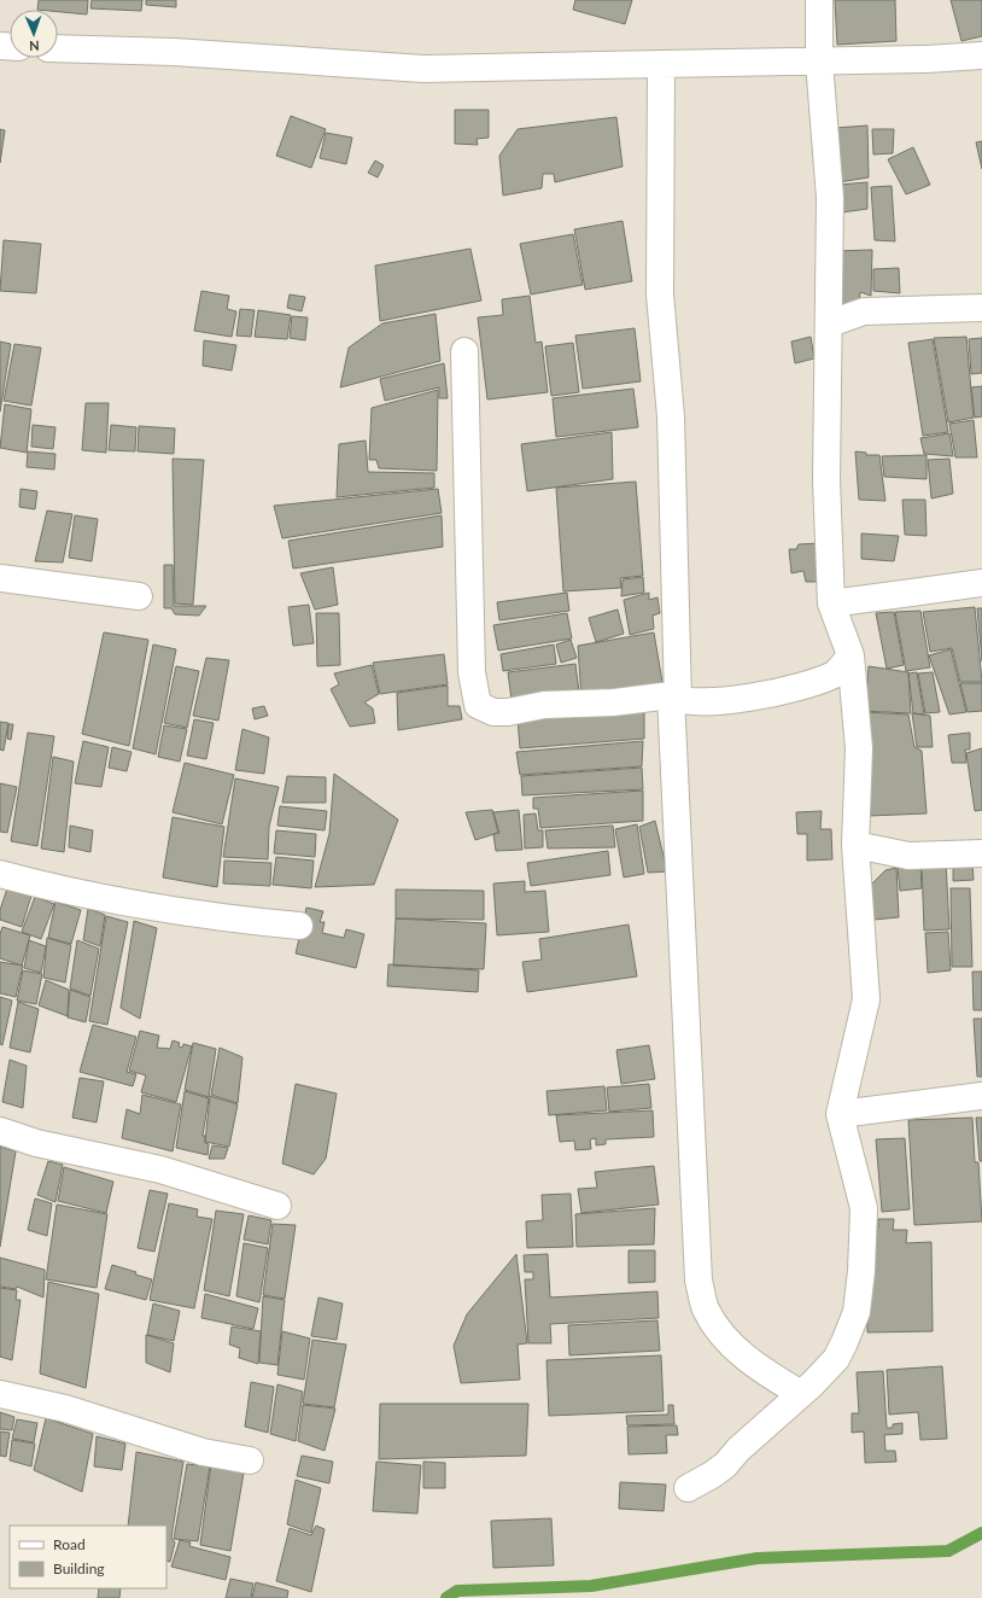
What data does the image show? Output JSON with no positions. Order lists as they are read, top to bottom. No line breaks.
{"legend":["Road","Building"],"north":"bottom"}
